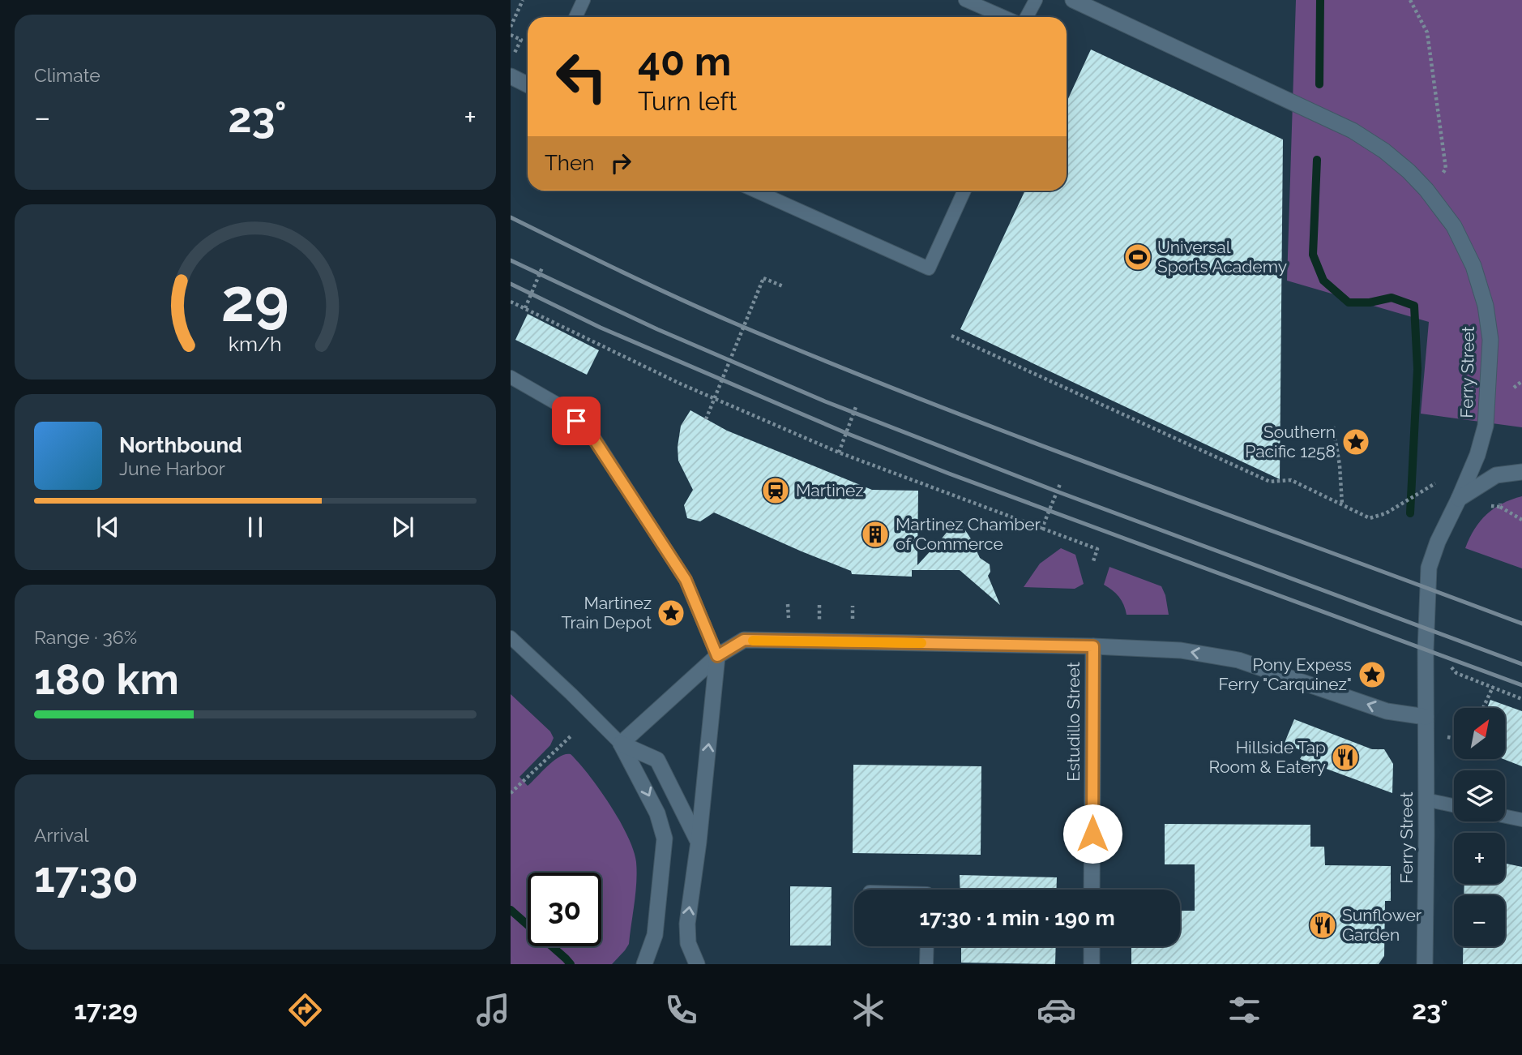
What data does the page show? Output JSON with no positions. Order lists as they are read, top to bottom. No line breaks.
{"streets":{"street":["Ferry Street","Estudillo Street"]},"places":{"sports":["Universal Sports Academy"],"place":["Southern Pacific 1258","Martinez Train Depot","Pony Expess Ferry \"Carquinez\""],"station":["Martinez"],"building":["Martinez Chamber of Commerce"],"restaurant":["Hillside Tap Room & Eatery","Sunflower Garden"]},"north":"top right","page":{"tile":["Climate",["Range · 36%","180 km"],["Arrival","17:30"]],"turn":["40 m","Turn left"],"heat":["−","23°","+"],"then":"Then","song":["Northbound","June Harbor"],"map_buttons":["+","−"],"limit":"30","trip":"17:30 · 1 min · 190 m","tabs":["17:29","23°"],"gauge":["29","km/h"]}}
